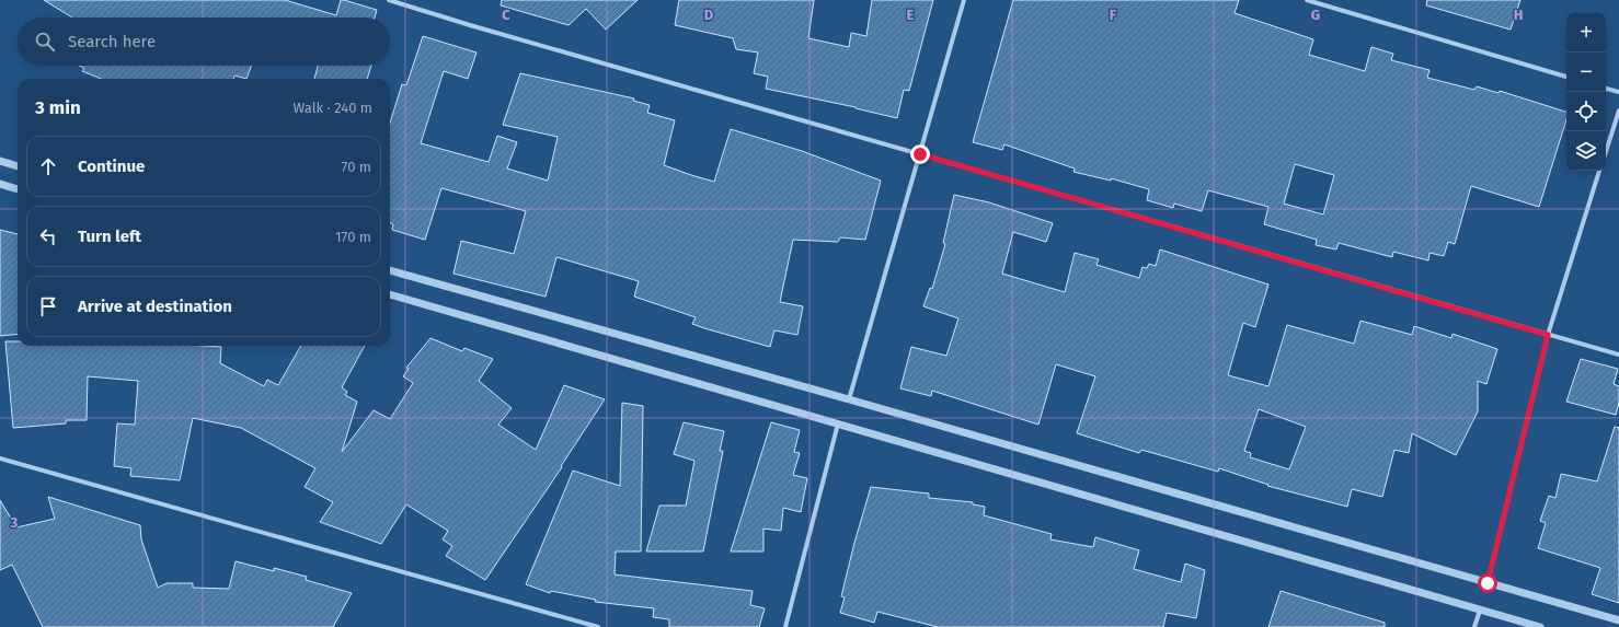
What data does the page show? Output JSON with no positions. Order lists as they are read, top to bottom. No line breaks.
{"page":{"map_buttons":["+","−"],"search":"Search here","heading":["3 min","Walk · 240 m"],"list":[["Continue","70 m"],["Turn left","170 m"],"Arrive at destination"]},"grid":{"columns":["C","D","E","F","G","H"],"rows":["3"]}}
